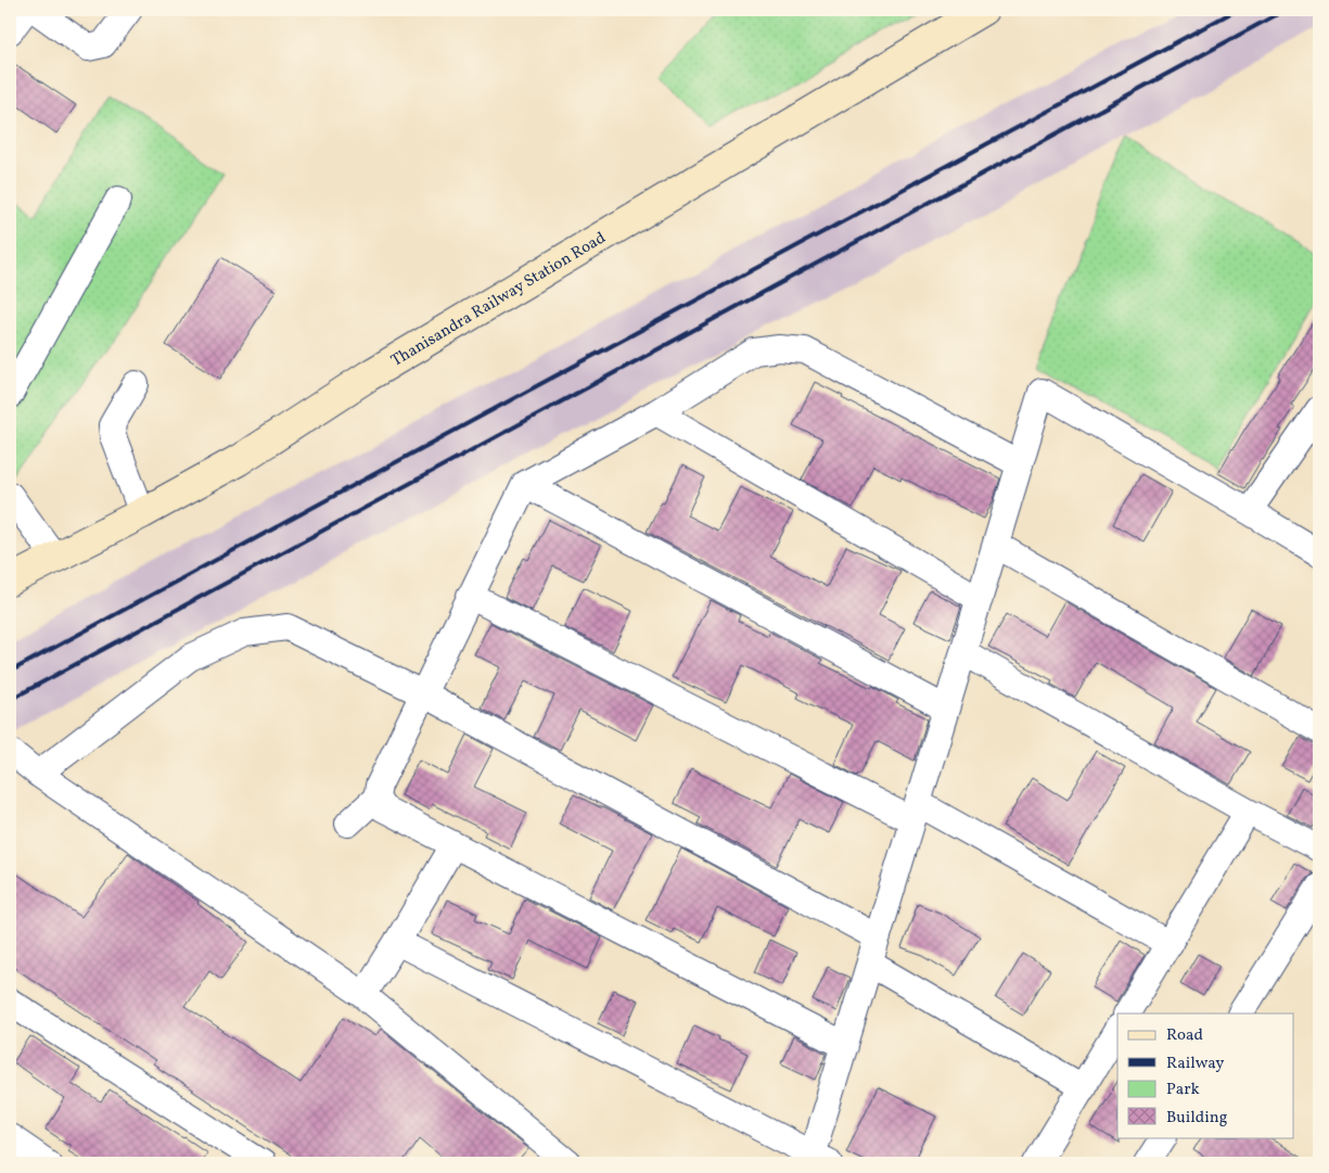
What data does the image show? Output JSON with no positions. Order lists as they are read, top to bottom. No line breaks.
{"streets":{"street":["Thanisandra Railway Station Road"]},"legend":["Road","Railway","Park","Building"]}
